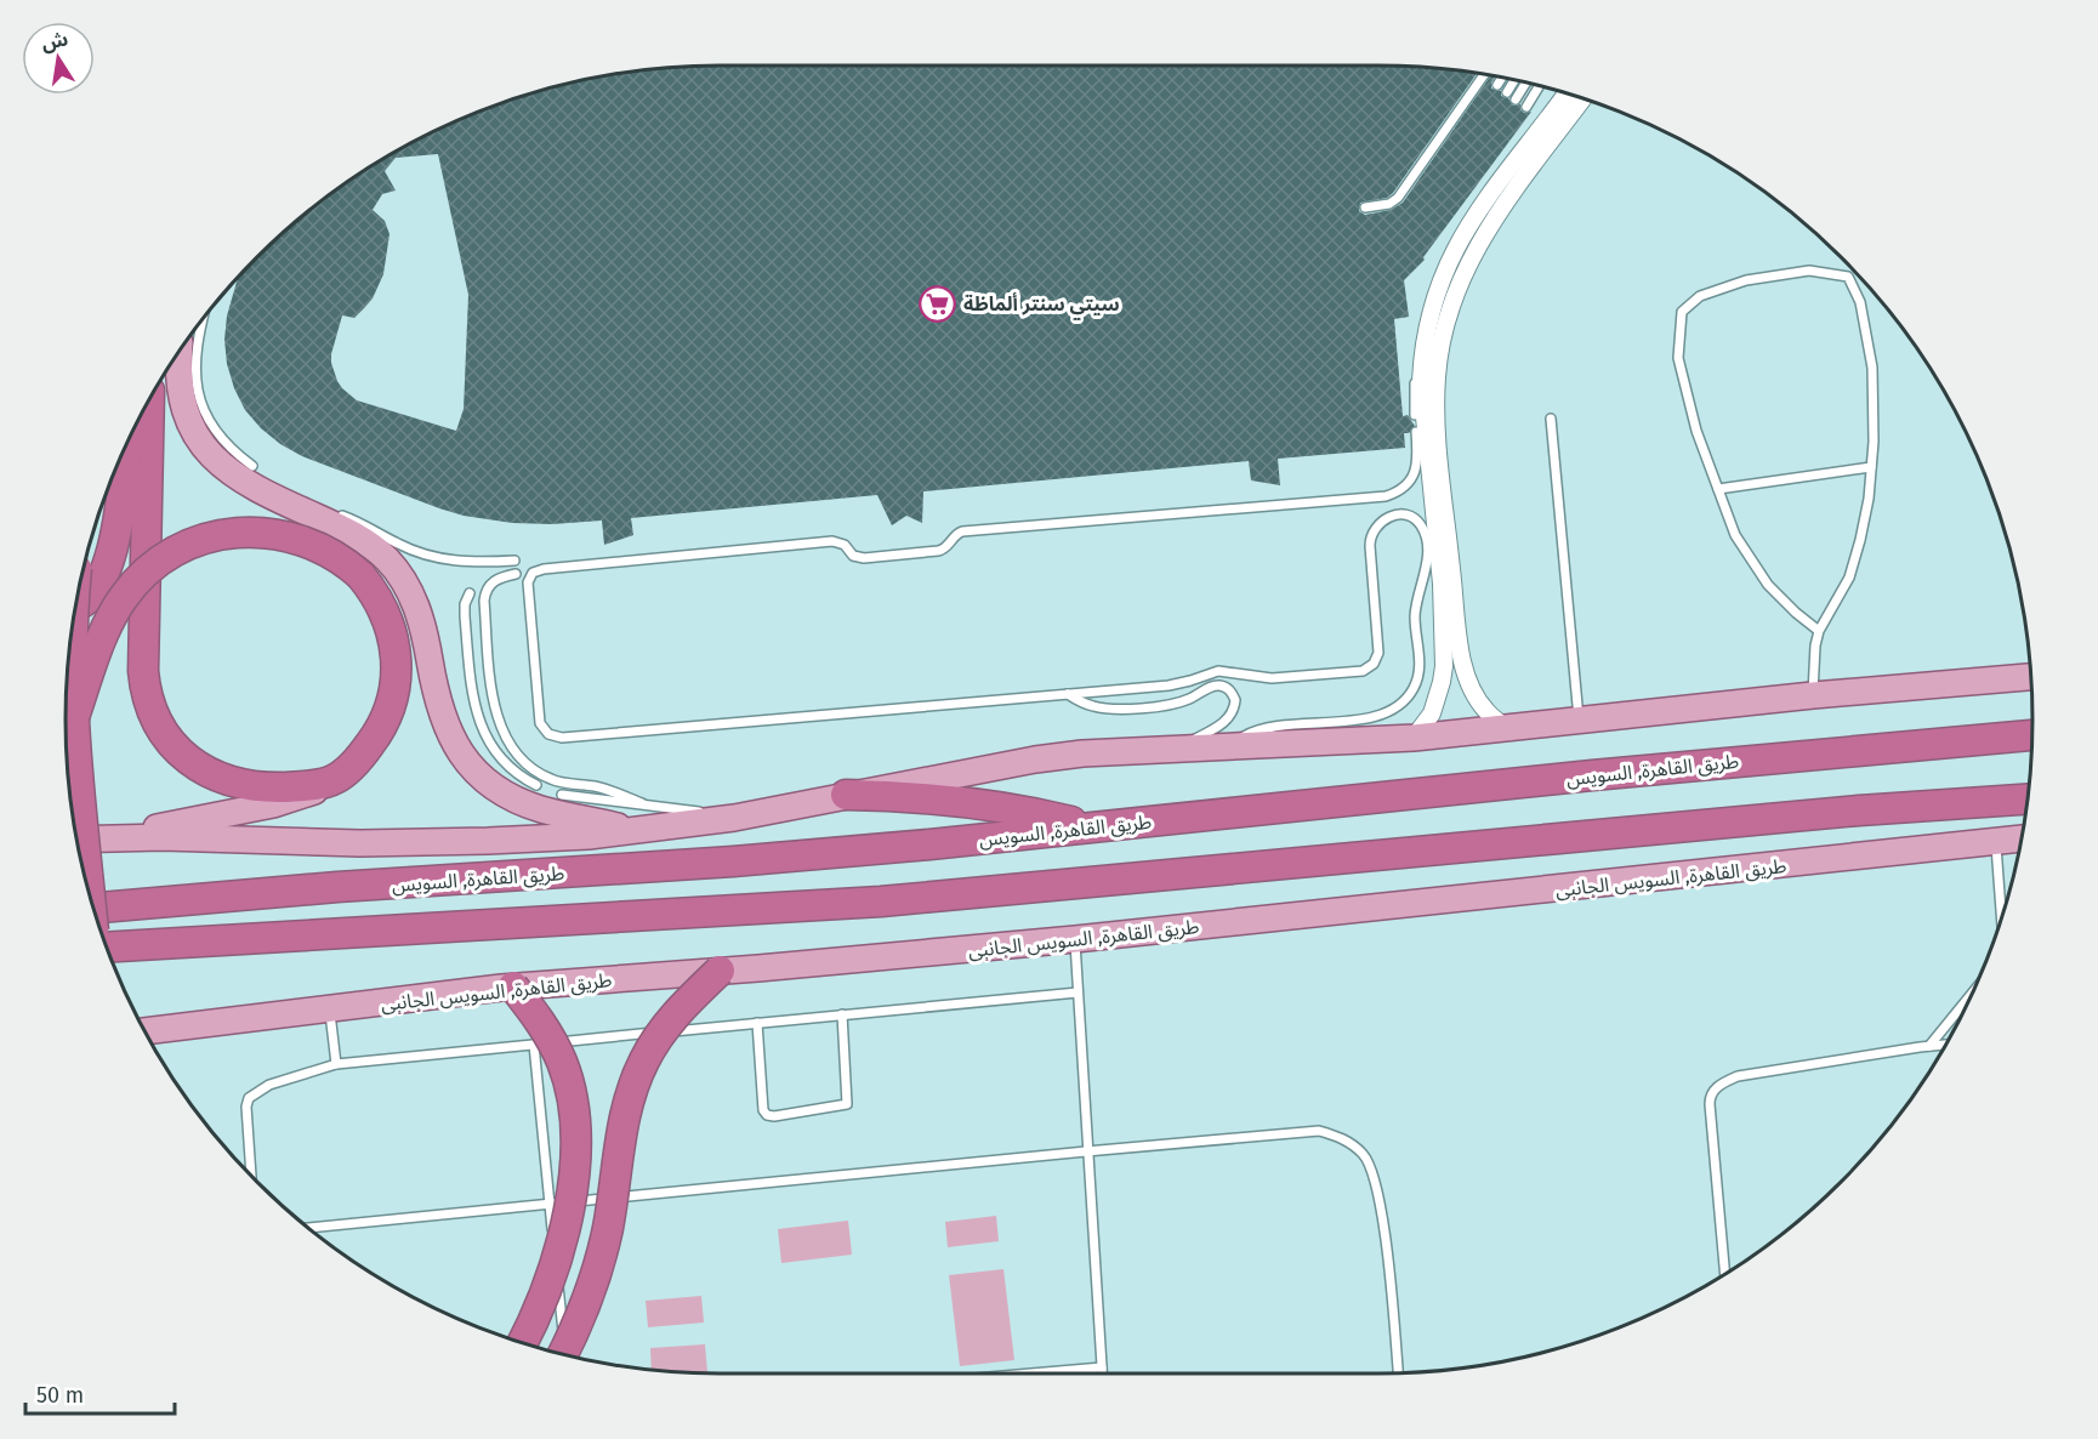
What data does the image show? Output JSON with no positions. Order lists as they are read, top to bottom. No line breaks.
{"streets":{"highway":["طريق القاهرة, السويس"],"main road":["طريق القاهرة, السويس الجانبى"]},"places":{"supermarket":["سيتي سنتر ألماظة"]},"scale_bar":"50 m","north":"top"}
